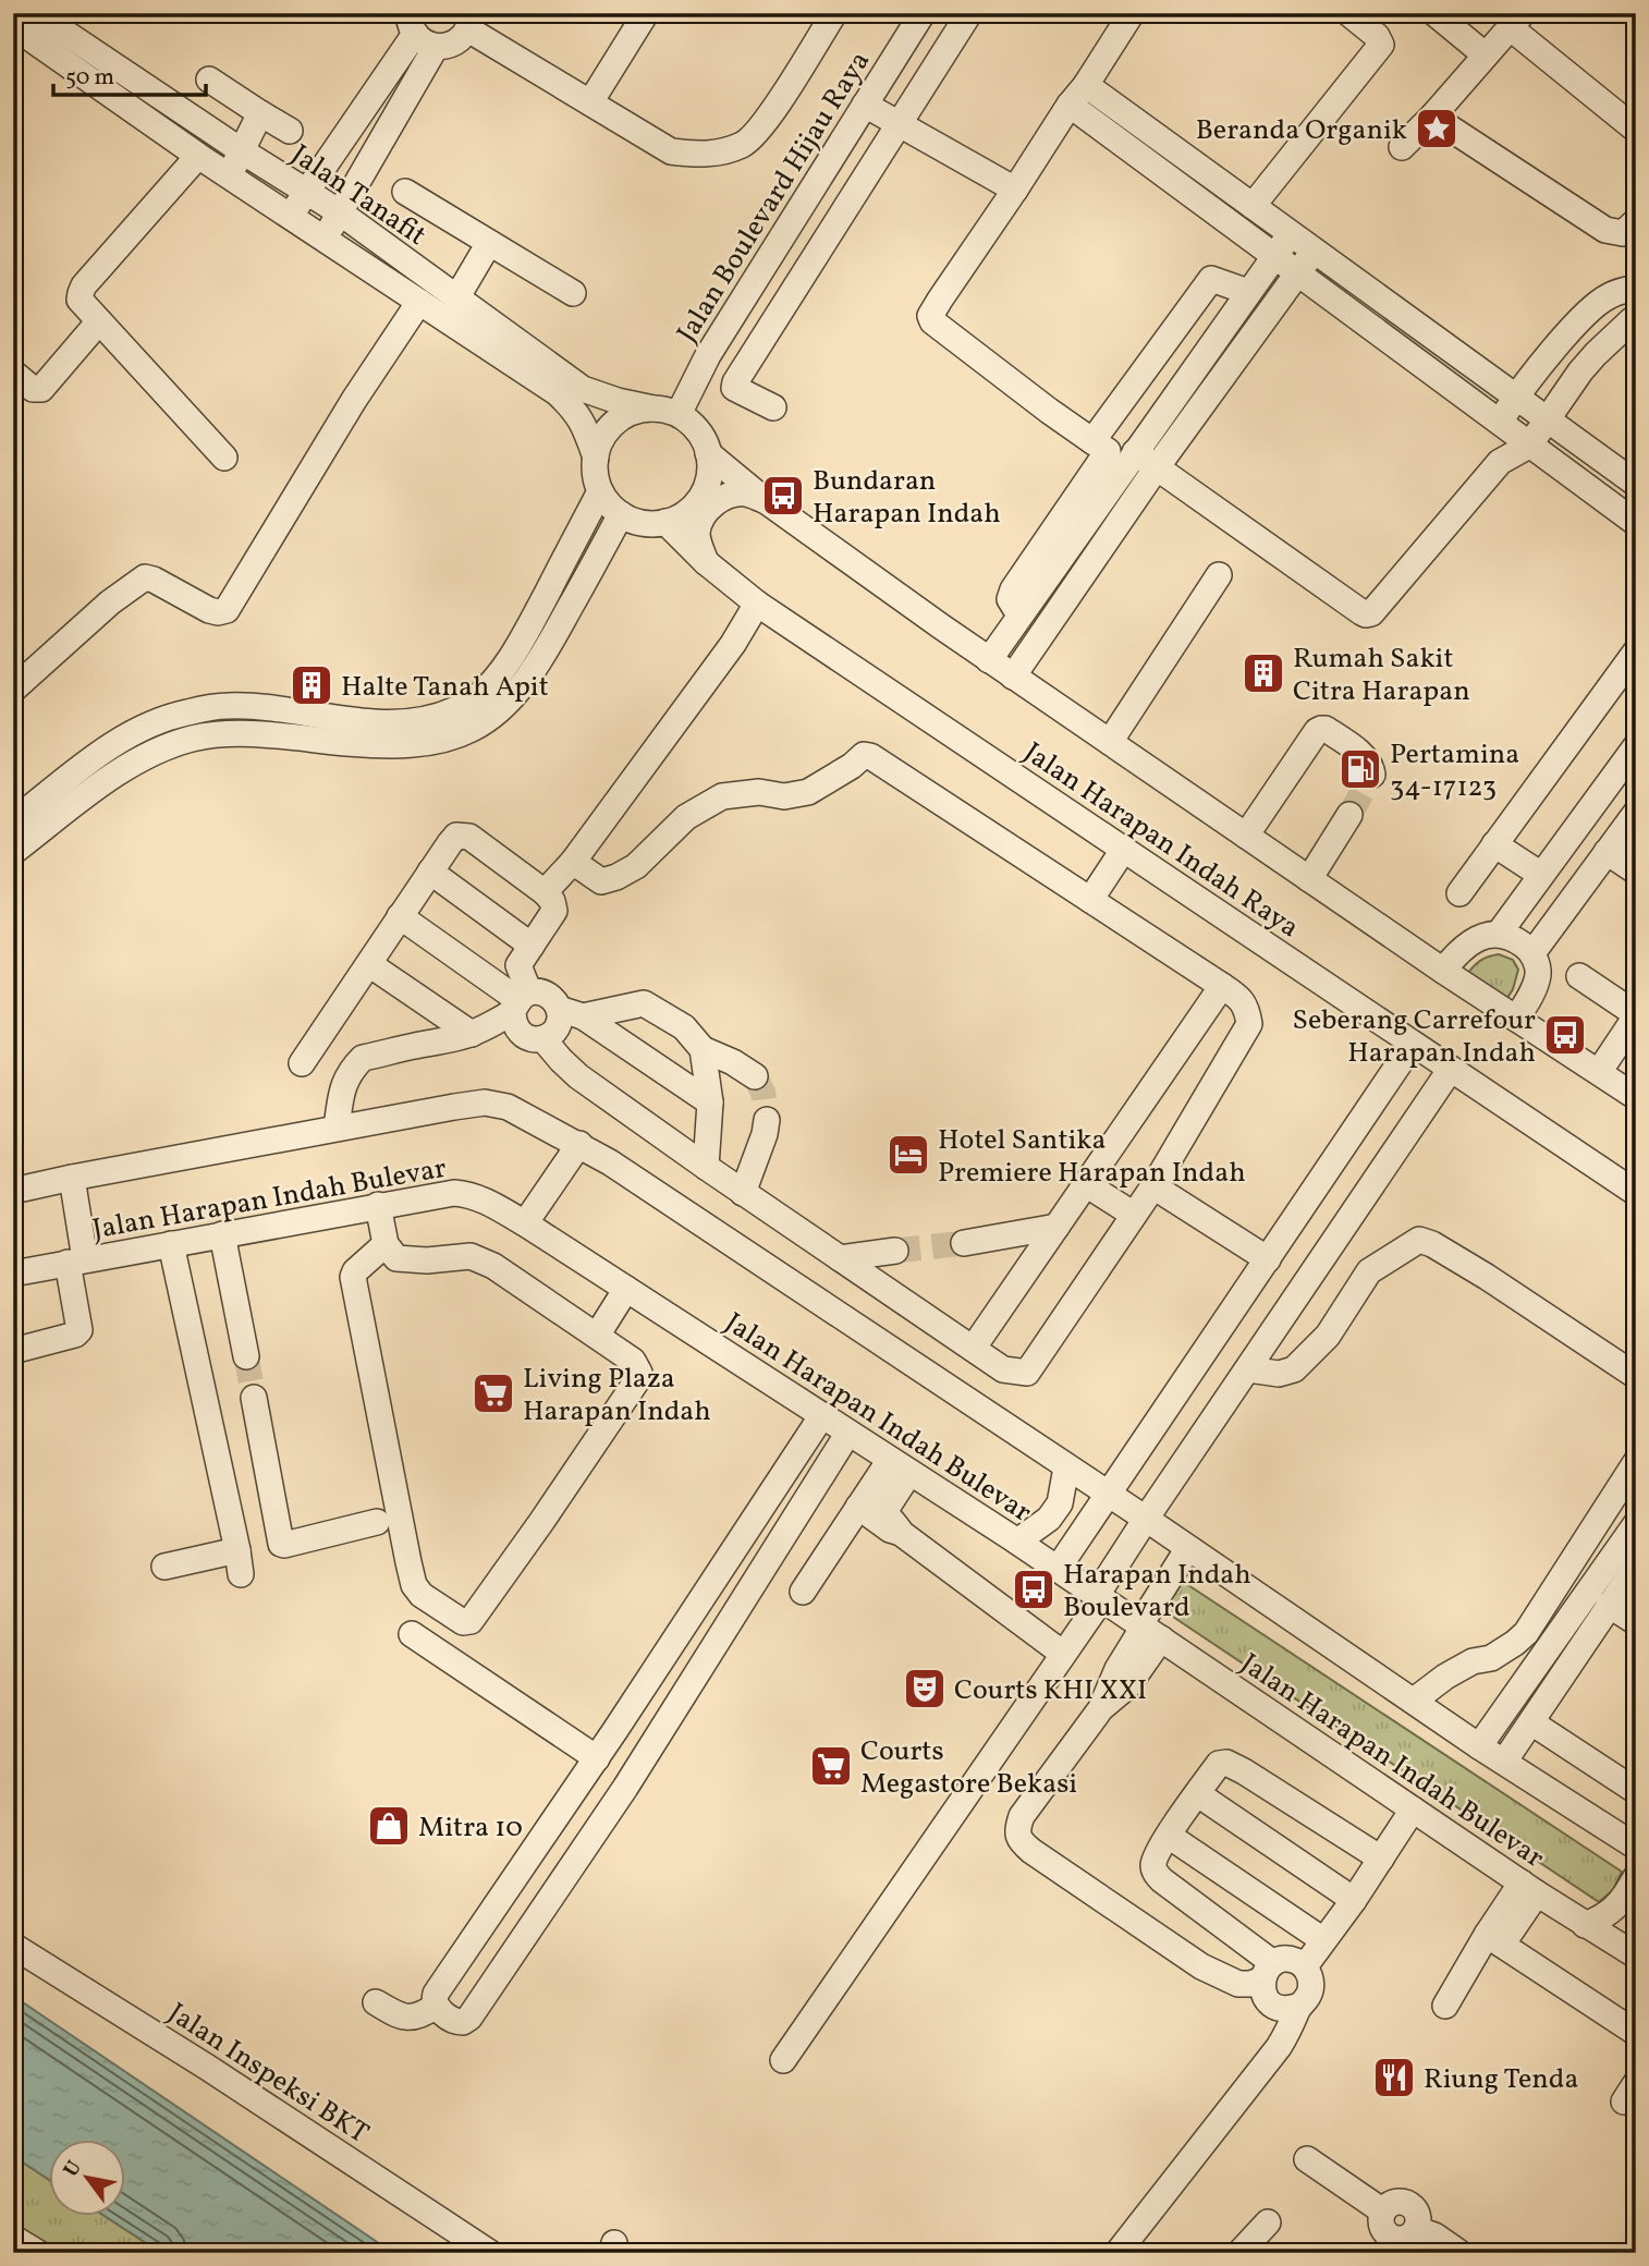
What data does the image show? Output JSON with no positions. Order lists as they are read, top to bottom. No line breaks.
{"streets":{"street":["Jalan Tanafit","Jalan Boulevard Hijau Raya","Jalan Harapan Indah Raya","Jalan Harapan Indah Bulevar","Jalan Inspeksi BKT"]},"crossings":[["Jalan Tanafit","Jalan Boulevard Hijau Raya"],["Jalan Tanafit","Jalan Harapan Indah Raya"],["Jalan Boulevard Hijau Raya","Jalan Harapan Indah Raya"]],"places":{"place":["Beranda Organik"],"bus stop":["Bundaran Harapan Indah","Seberang Carrefour Harapan Indah","Harapan Indah Boulevard"],"building":["Rumah Sakit Citra Harapan","Halte Tanah Apit"],"fuel station":["Pertamina 34-17123"],"hotel":["Hotel Santika Premiere Harapan Indah"],"supermarket":["Living Plaza Harapan Indah","Courts Megastore Bekasi"],"theatre":["Courts KHI XXI"],"shop":["Mitra 10"],"restaurant":["Riung Tenda"]},"scale_bar":"50 m","north":"top left"}
